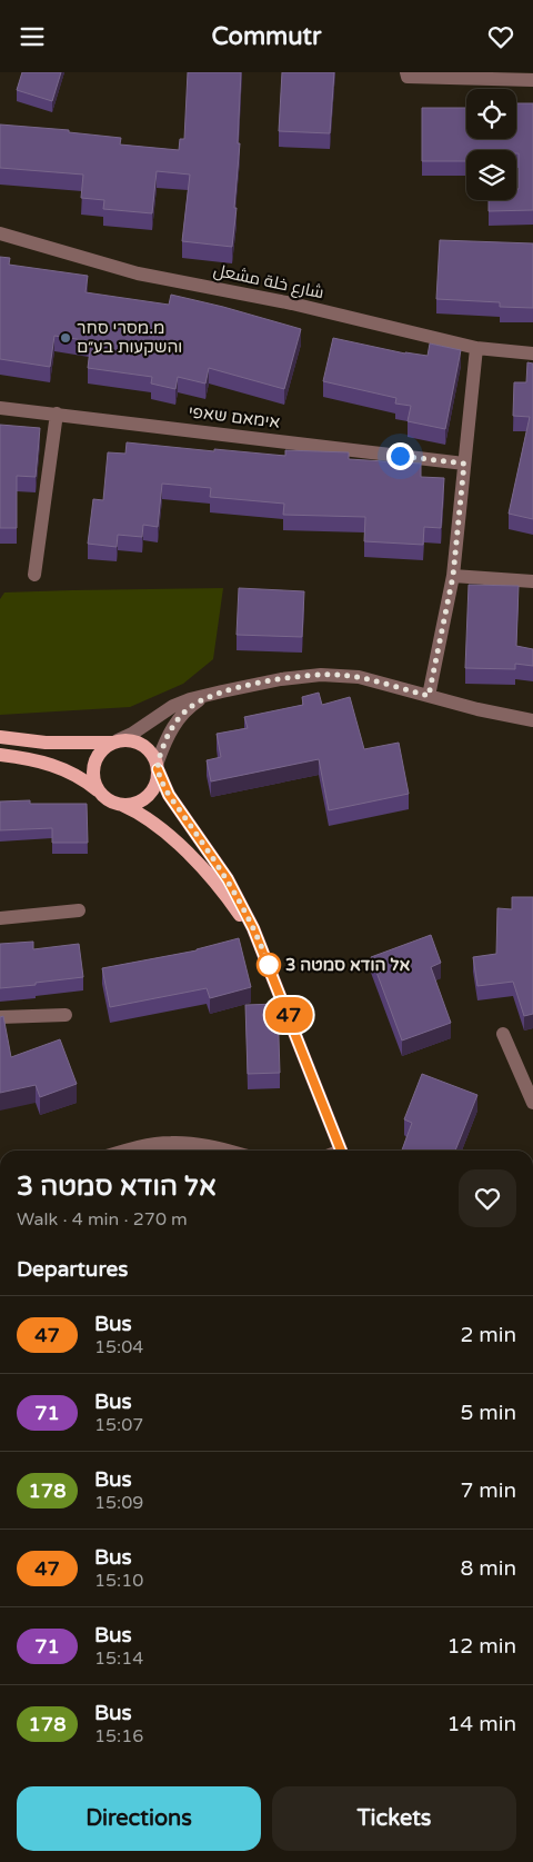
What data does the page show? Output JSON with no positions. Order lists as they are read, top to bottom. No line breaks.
{"streets":{"street":["شارع خلة مشعل","אימאם שאפי"]},"places":["מ.מסרי סחר והשקעות בע״ם","אל הודא סמטה 3"],"lines":["bus line 47"],"page":{"header":"Commutr","on_map":"47","heading":[["אל הודא סמטה 3","Walk · 4 min · 270 m"],"Departures"],"list":[{"mark":"47","name":"Bus","note":"15:04","value":"2 min"},{"mark":"71","name":"Bus","note":"15:07","value":"5 min"},{"mark":"178","name":"Bus","note":"15:09","value":"7 min"},{"mark":"47","name":"Bus","note":"15:10","value":"8 min"},{"mark":"71","name":"Bus","note":"15:14","value":"12 min"},{"mark":"178","name":"Bus","note":"15:16","value":"14 min"}],"buttons":["Directions","Tickets"]}}
